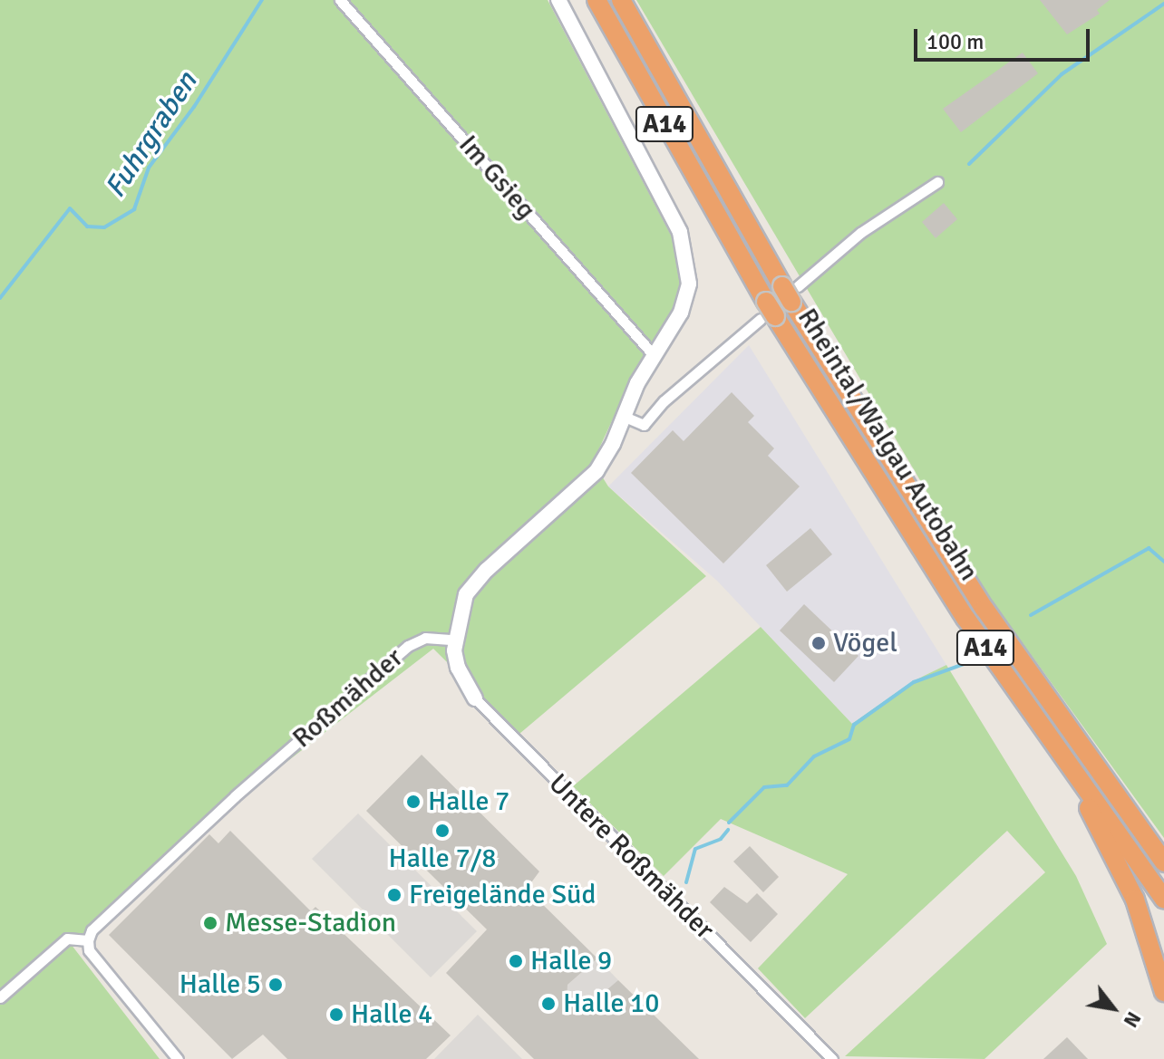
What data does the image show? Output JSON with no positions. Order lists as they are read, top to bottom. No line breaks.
{"streets":{"highway":["A14","Rheintal/Walgau Autobahn"],"main road":["Untere Roßmähder"],"street":["Im Gsieg","Roßmähder"]},"crossings":[["Roßmähder","Untere Roßmähder"]],"water":["Fuhrgraben"],"places":["Vögel","Halle 7","Halle 7/8","Freigelände Süd","Messe-Stadion","Halle 9","Halle 5","Halle 10","Halle 4"],"scale_bar":"100 m","north":"bottom right"}
